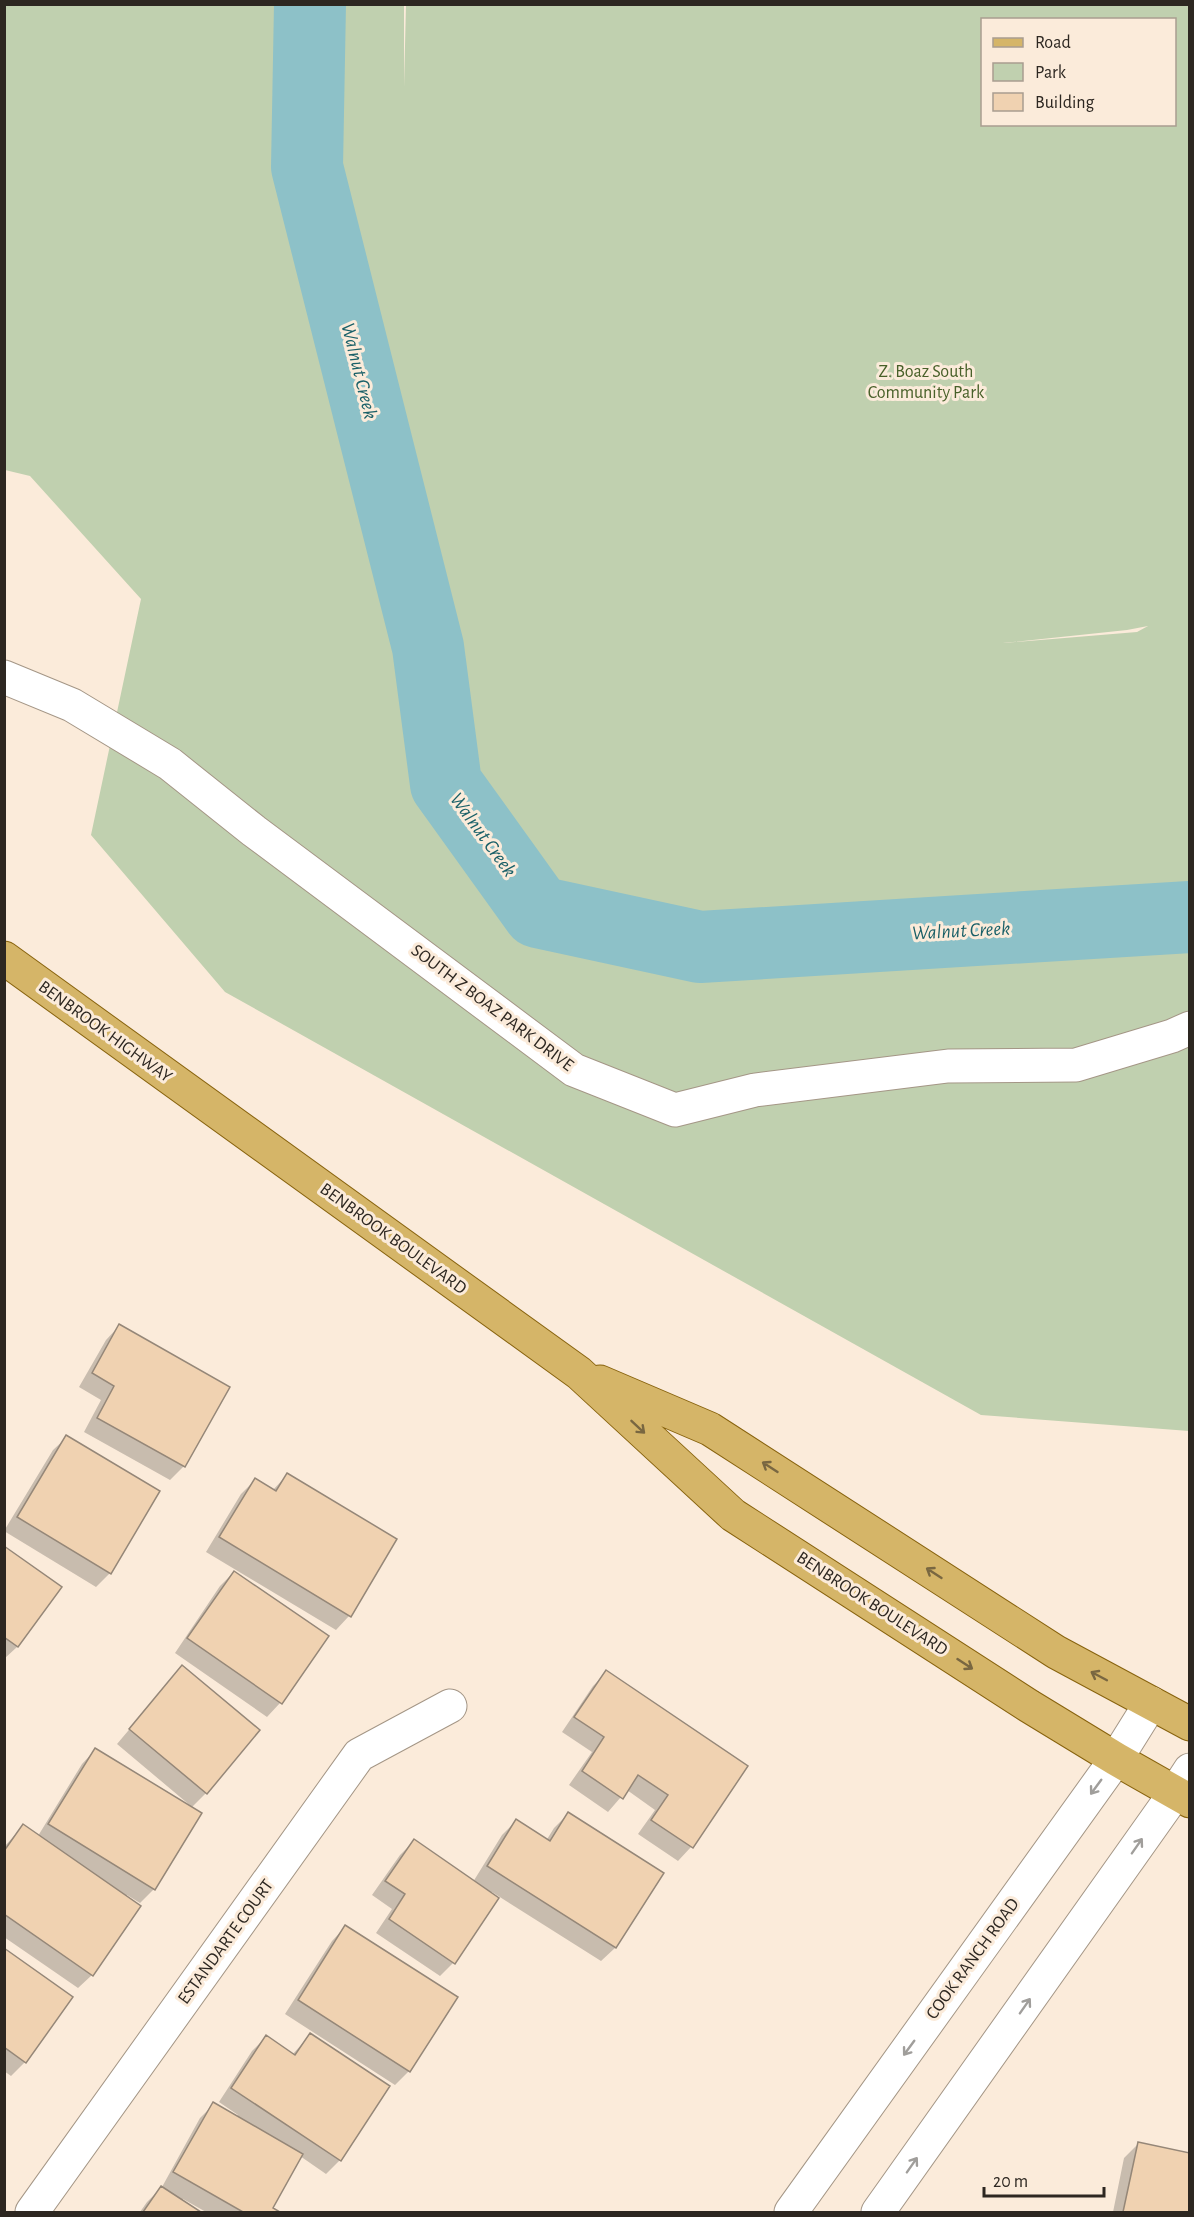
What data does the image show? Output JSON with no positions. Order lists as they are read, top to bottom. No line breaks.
{"streets":{"main road":["BENBROOK HIGHWAY","BENBROOK BOULEVARD"],"street":["SOUTH Z BOAZ PARK DRIVE","ESTANDARTE COURT","COOK RANCH ROAD"]},"crossings":[["BENBROOK HIGHWAY","BENBROOK BOULEVARD"],["BENBROOK BOULEVARD","COOK RANCH ROAD"]],"water":["Walnut Creek"],"parks":["Z. Boaz South Community Park"],"legend":["Road","Park","Building"],"scale_bar":"20 m"}
